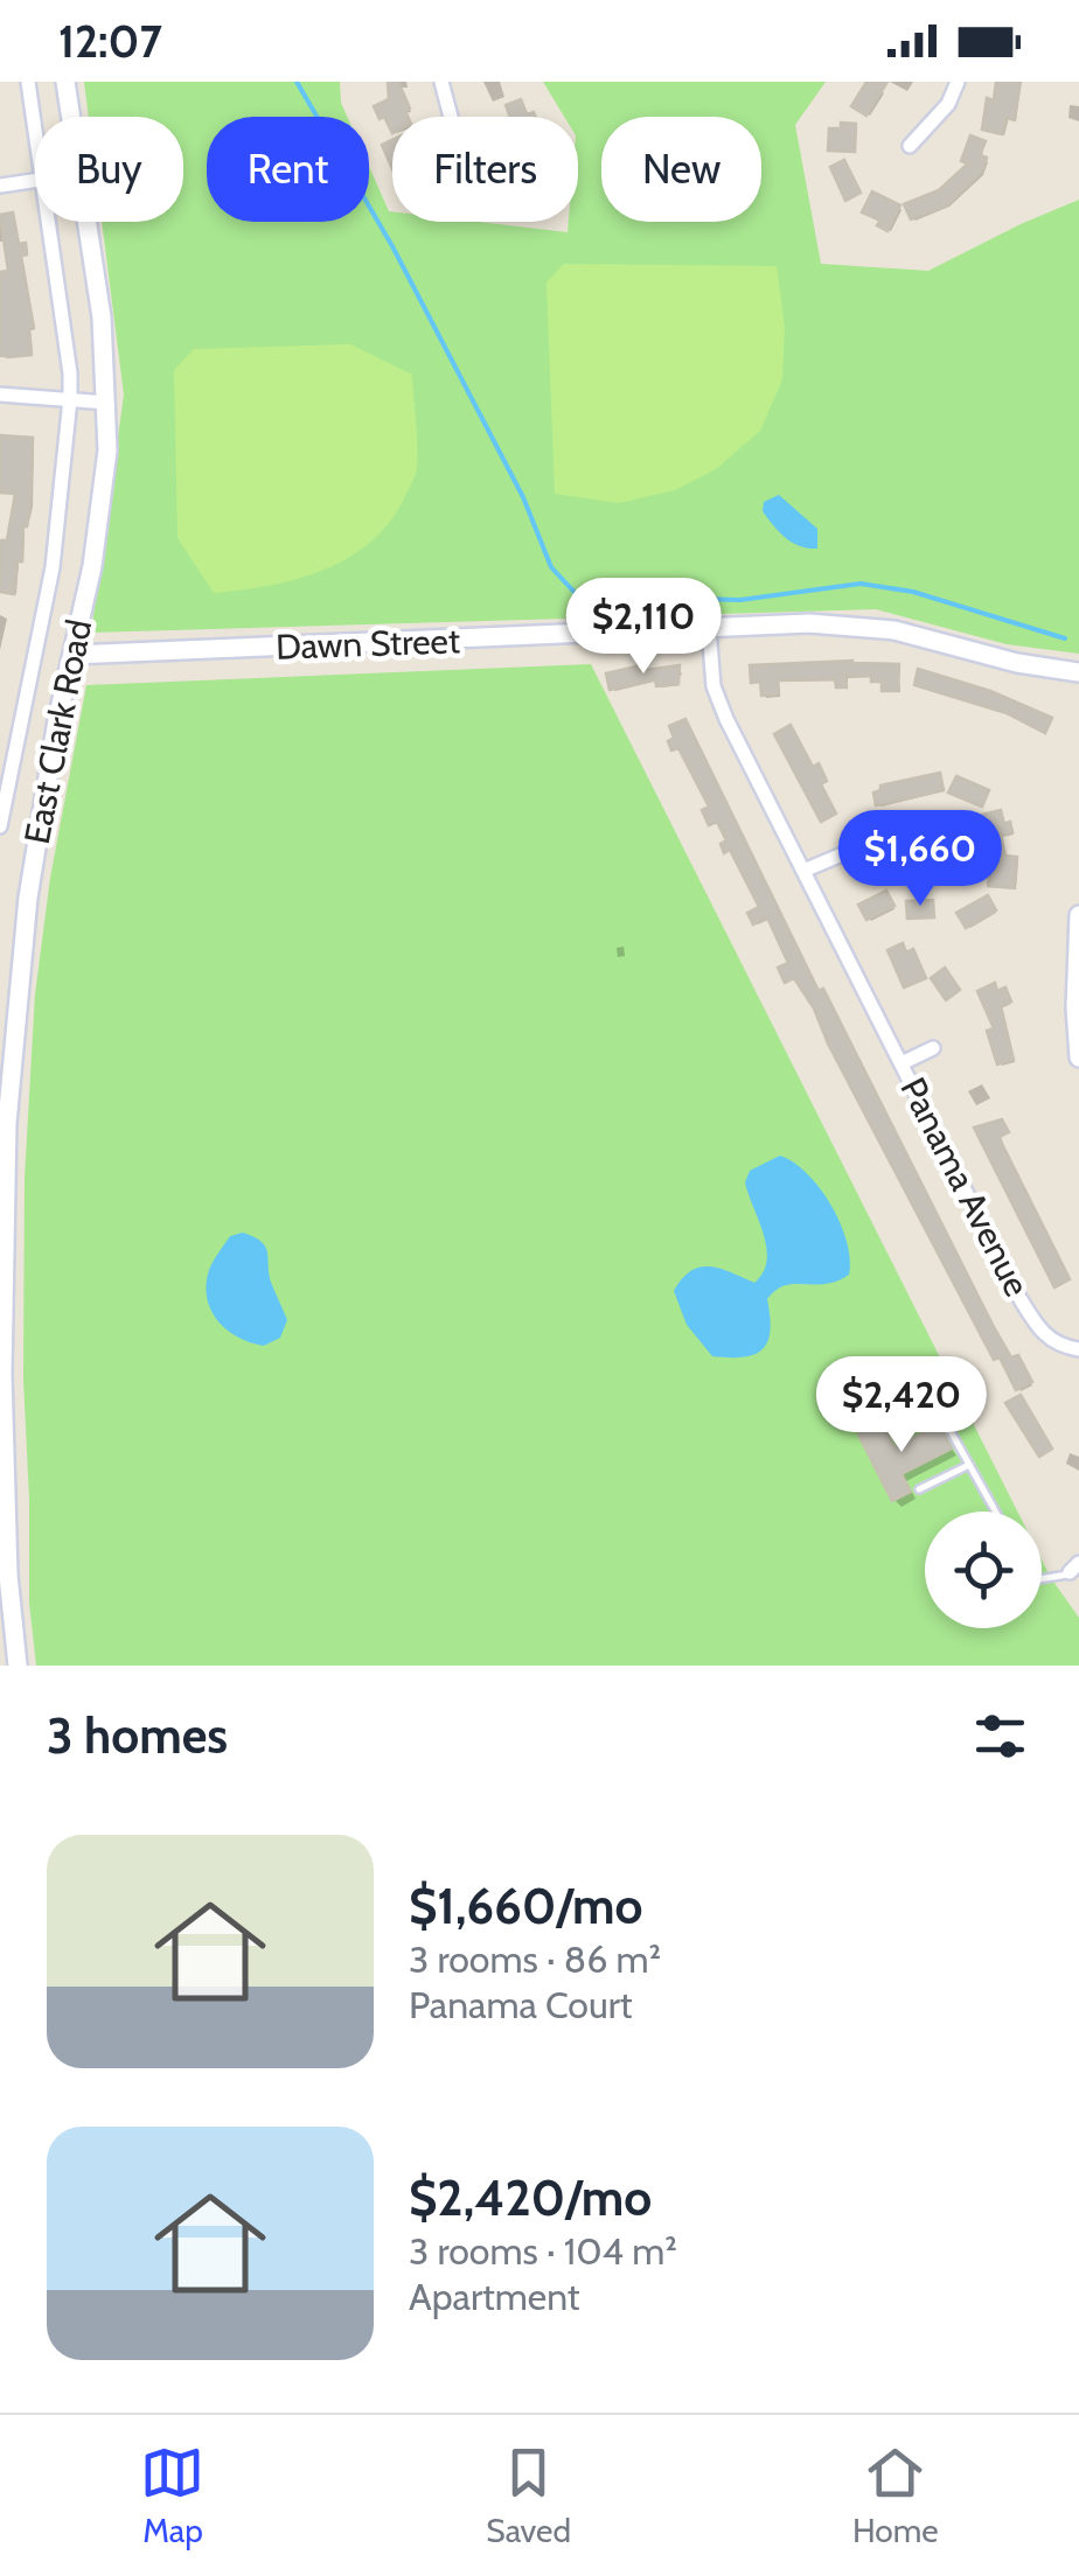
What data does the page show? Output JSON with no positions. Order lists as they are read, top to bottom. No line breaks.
{"streets":{"main road":["Dawn Street","East Clark Road"],"street":["Panama Avenue"]},"crossings":[["Dawn Street","East Clark Road"],["Dawn Street","Panama Avenue"]],"page":{"status":"12:07","chip":["Buy","Rent","Filters","New"],"price":["$2,110","$1,660","$2,420"],"heading":"3 homes","list":[{"name":"$1,660/mo","note":"3 rooms · 86 m² · Panama Court"},{"name":"$2,420/mo","note":"3 rooms · 104 m² · Apartment"}],"tabs":["Map","Saved","Home"]}}
